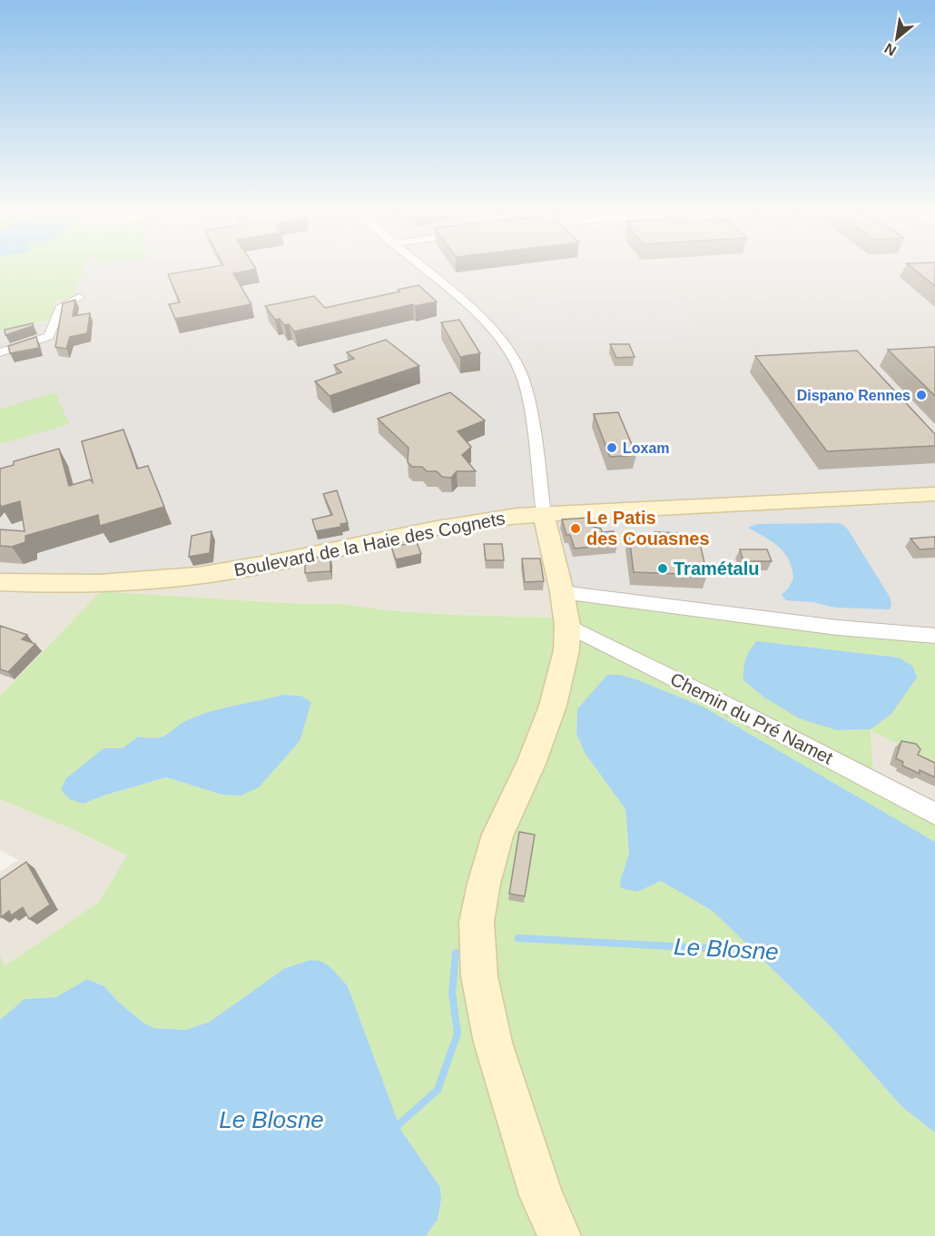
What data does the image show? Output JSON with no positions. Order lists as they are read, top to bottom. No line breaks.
{"streets":{"main road":["Boulevard de la Haie des Cognets"],"street":["Chemin du Pré Namet"]},"water":["Le Blosne"],"places":["Dispano Rennes","Loxam","Le Patis des Couasnes","Tramétalu"],"north":"bottom left"}
